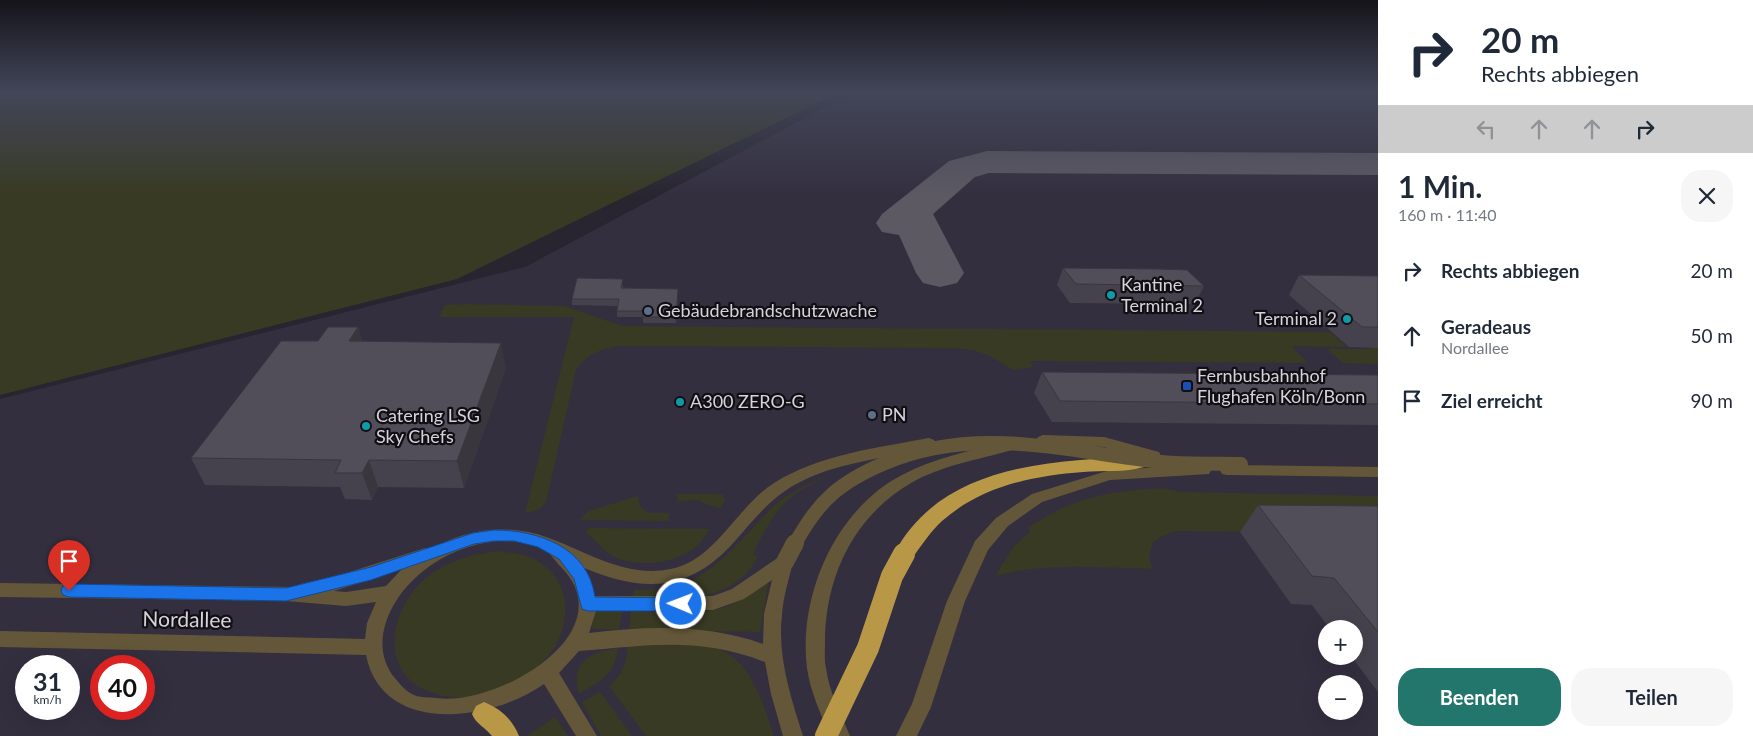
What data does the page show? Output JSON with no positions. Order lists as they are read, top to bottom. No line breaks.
{"streets":{"street":["Nordallee"]},"places":{"other":["Kantine Terminal 2","Gebäudebrandschutzwache","Terminal 2","A300 ZERO-G","PN","Catering LSG Sky Chefs"],"transit":["Fernbusbahnhof Flughafen Köln/Bonn"]},"page":{"turn":["20 m","Rechts abbiegen"],"heading":["1 Min.","160 m · 11:40"],"list":[{"name":"Rechts abbiegen","value":"20 m"},{"name":"Geradeaus","note":"Nordallee","value":"50 m"},{"name":"Ziel erreicht","value":"90 m"}],"map_buttons":["+","−"],"speed":"31 km/h","limit":"40","buttons":["Beenden","Teilen"]}}
